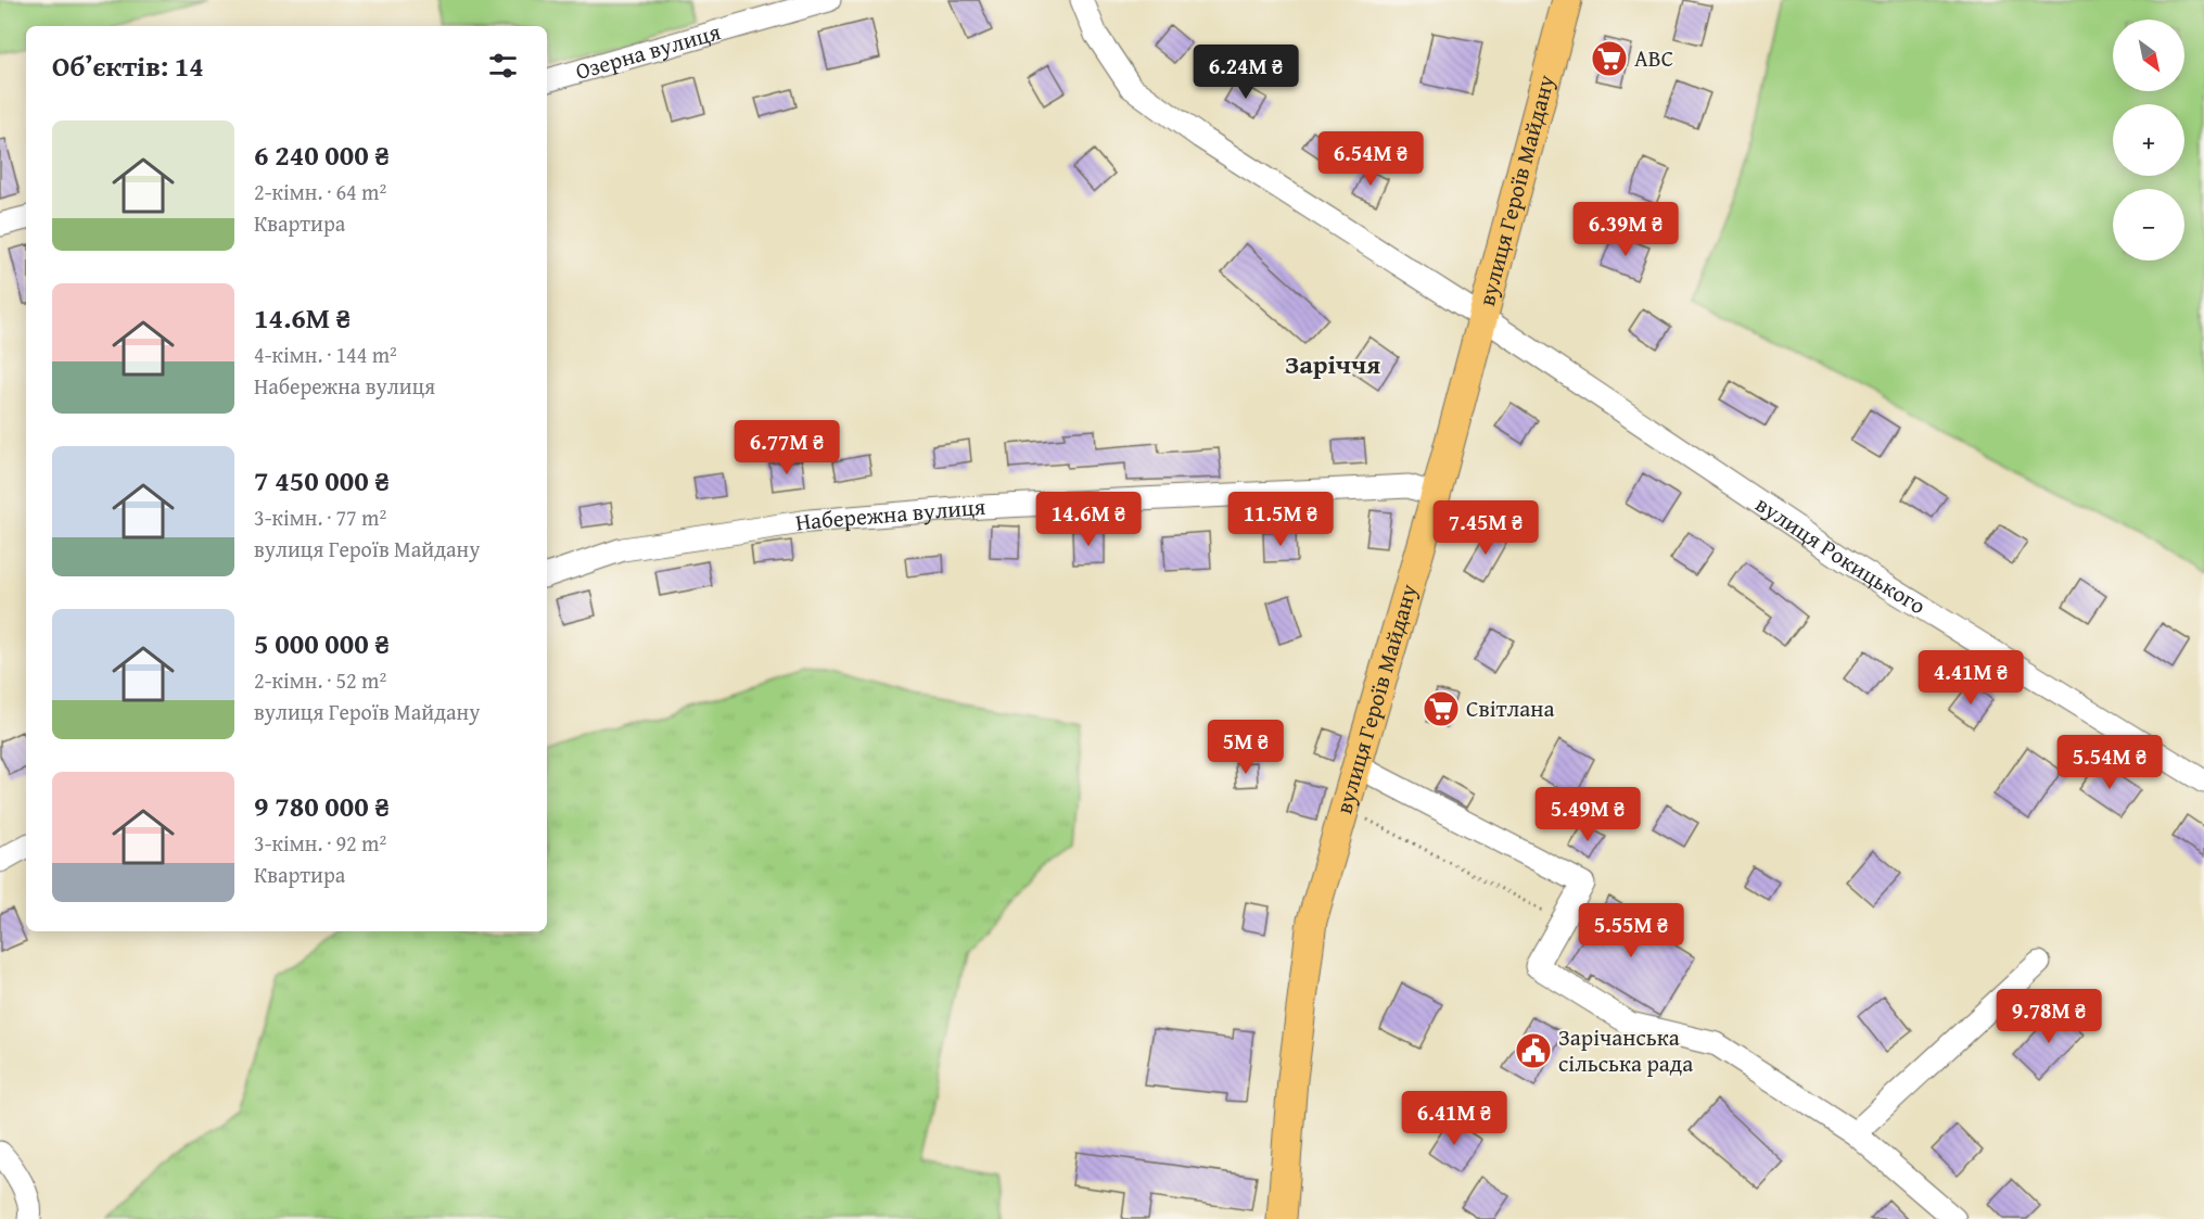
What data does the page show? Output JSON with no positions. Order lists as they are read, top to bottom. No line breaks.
{"streets":{"main road":["вулиця Героїв Майдану"],"street":["Озерна вулиця","Набережна вулиця","вулиця Рокицького"]},"crossings":[["вулиця Героїв Майдану","Набережна вулиця"],["вулиця Героїв Майдану","вулиця Рокицького"]],"districts":["Заріччя"],"places":{"supermarket":["ABC","Світлана"],"public building":["Зарічанська сільська рада"]},"north":"bottom right","page":{"map_buttons":["+","−"],"heading":"Об’єктів: 14","price":["6.24M ₴","6.54M ₴","6.39M ₴","6.77M ₴","14.6M ₴","11.5M ₴","7.45M ₴","4.41M ₴","5M ₴","5.54M ₴","5.49M ₴","5.55M ₴","9.78M ₴","6.41M ₴"],"list":[{"name":"6 240 000 ₴","note":"2-кімн. · 64 m² · Квартира"},{"name":"14.6M ₴","note":"4-кімн. · 144 m² · Набережна вулиця"},{"name":"7 450 000 ₴","note":"3-кімн. · 77 m² · вулиця Героїв Майдану"},{"name":"5 000 000 ₴","note":"2-кімн. · 52 m² · вулиця Героїв Майдану"},{"name":"9 780 000 ₴","note":"3-кімн. · 92 m² · Квартира"}]}}
